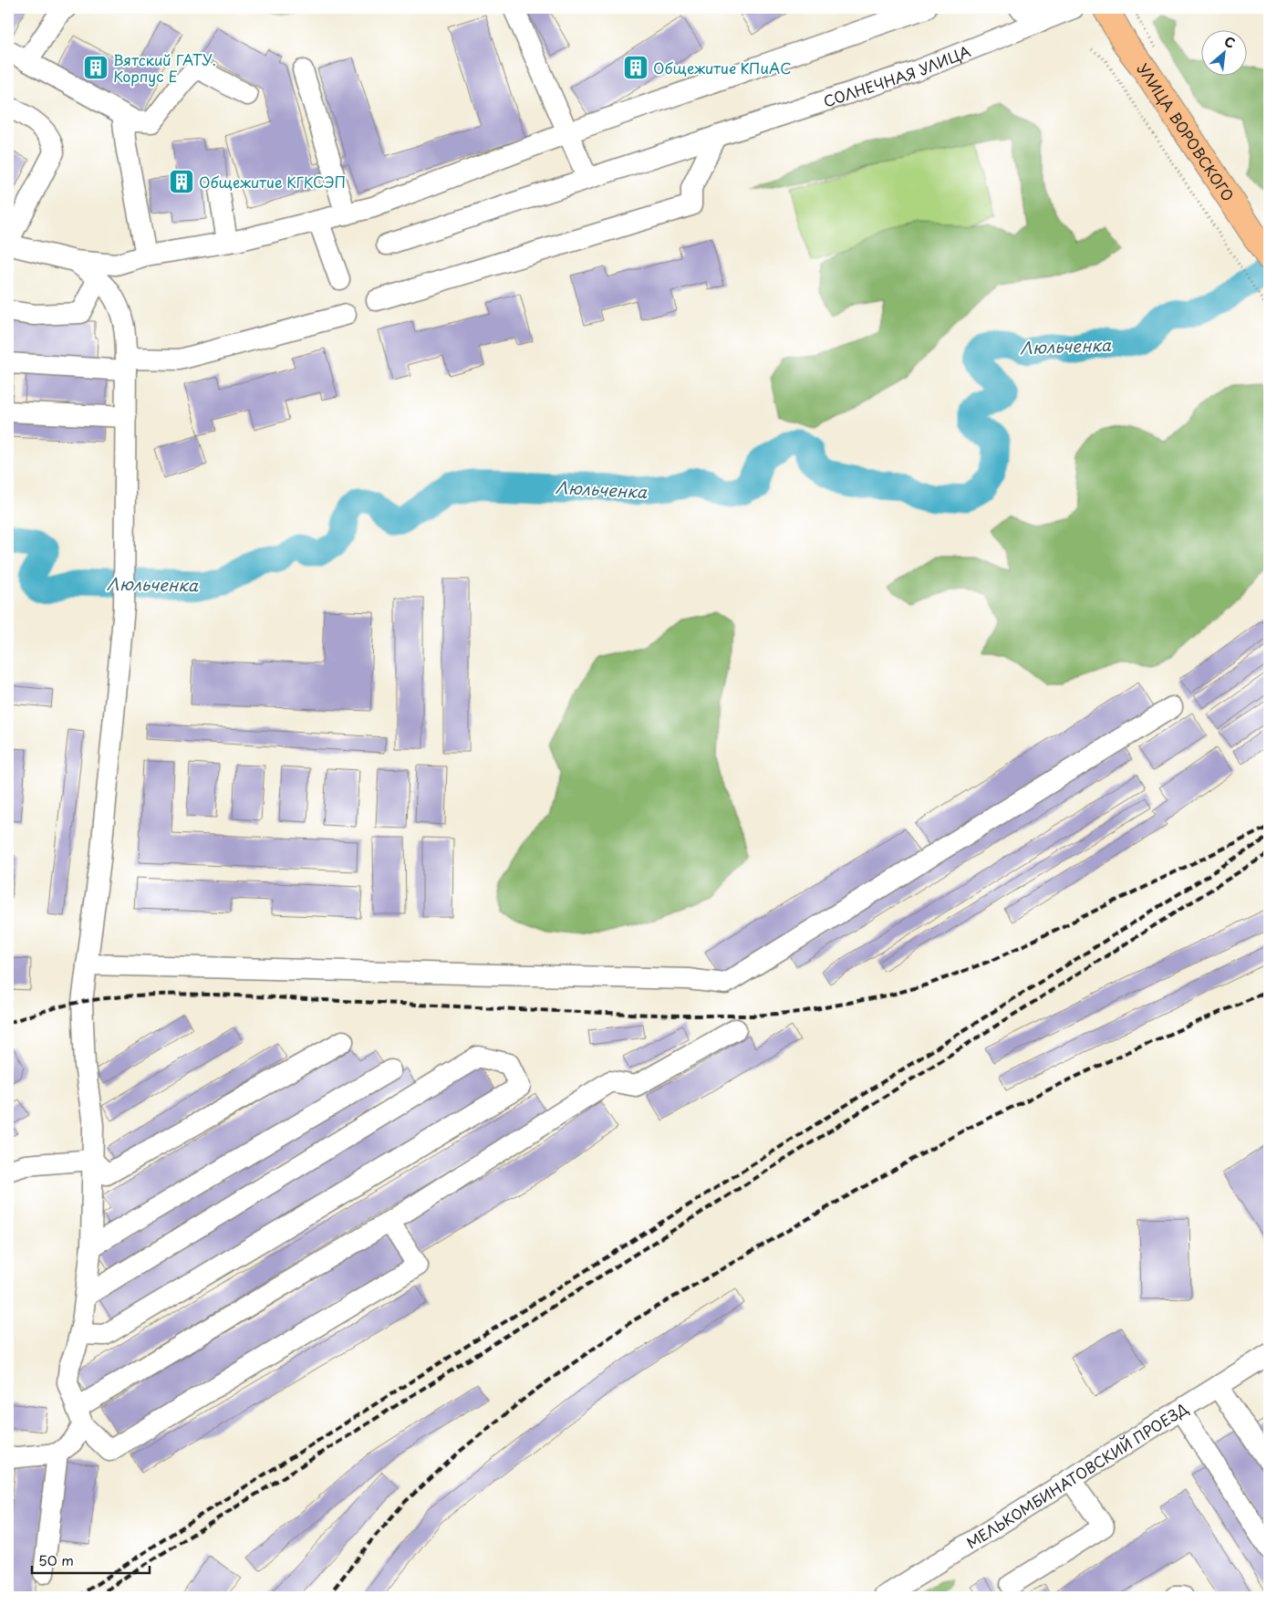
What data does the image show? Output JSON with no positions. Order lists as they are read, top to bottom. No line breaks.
{"streets":{"main road":["УЛИЦА ВОРОВСКОГО"],"street":["СОЛНЕЧНАЯ УЛИЦА","МЕЛЬКОМБИНАТОВСКИЙ ПРОЕЗД"]},"water":["Люльченка"],"places":{"building":["Вятский ГАТУ. Корпус Е","Общежитие КПиАС","Общежитие КГКСЭП"]},"scale_bar":"50 m","north":"top right"}
